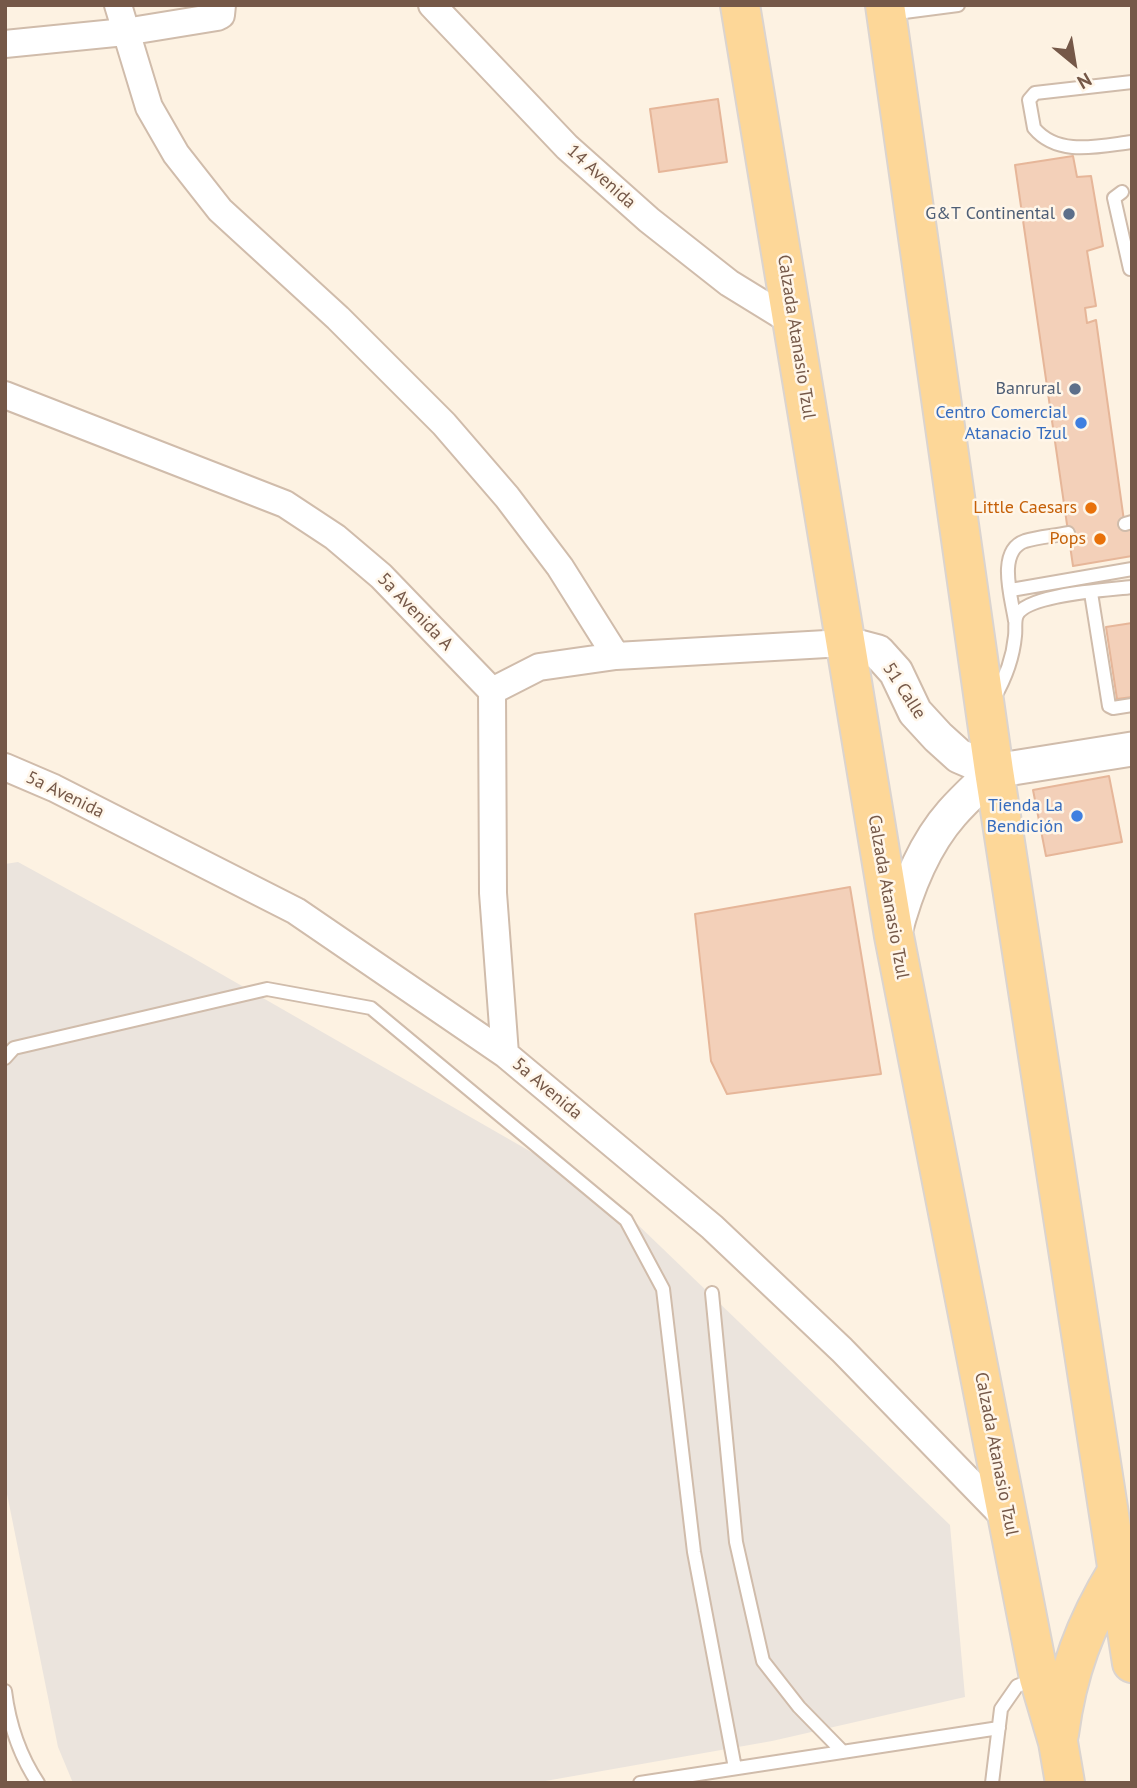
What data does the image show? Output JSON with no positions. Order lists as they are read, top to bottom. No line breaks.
{"streets":{"main road":["Calzada Atanasio Tzul"],"street":["14 Avenida","5a Avenida A","51 Calle","5a Avenida"]},"crossings":[["14 Avenida","Calzada Atanasio Tzul"],["Calzada Atanasio Tzul","51 Calle"],["Calzada Atanasio Tzul","5a Avenida"]],"places":["G&T Continental","Banrural","Centro Comercial Atanacio Tzul","Little Caesars","Pops","Tienda La Bendición"],"north":"bottom right"}
